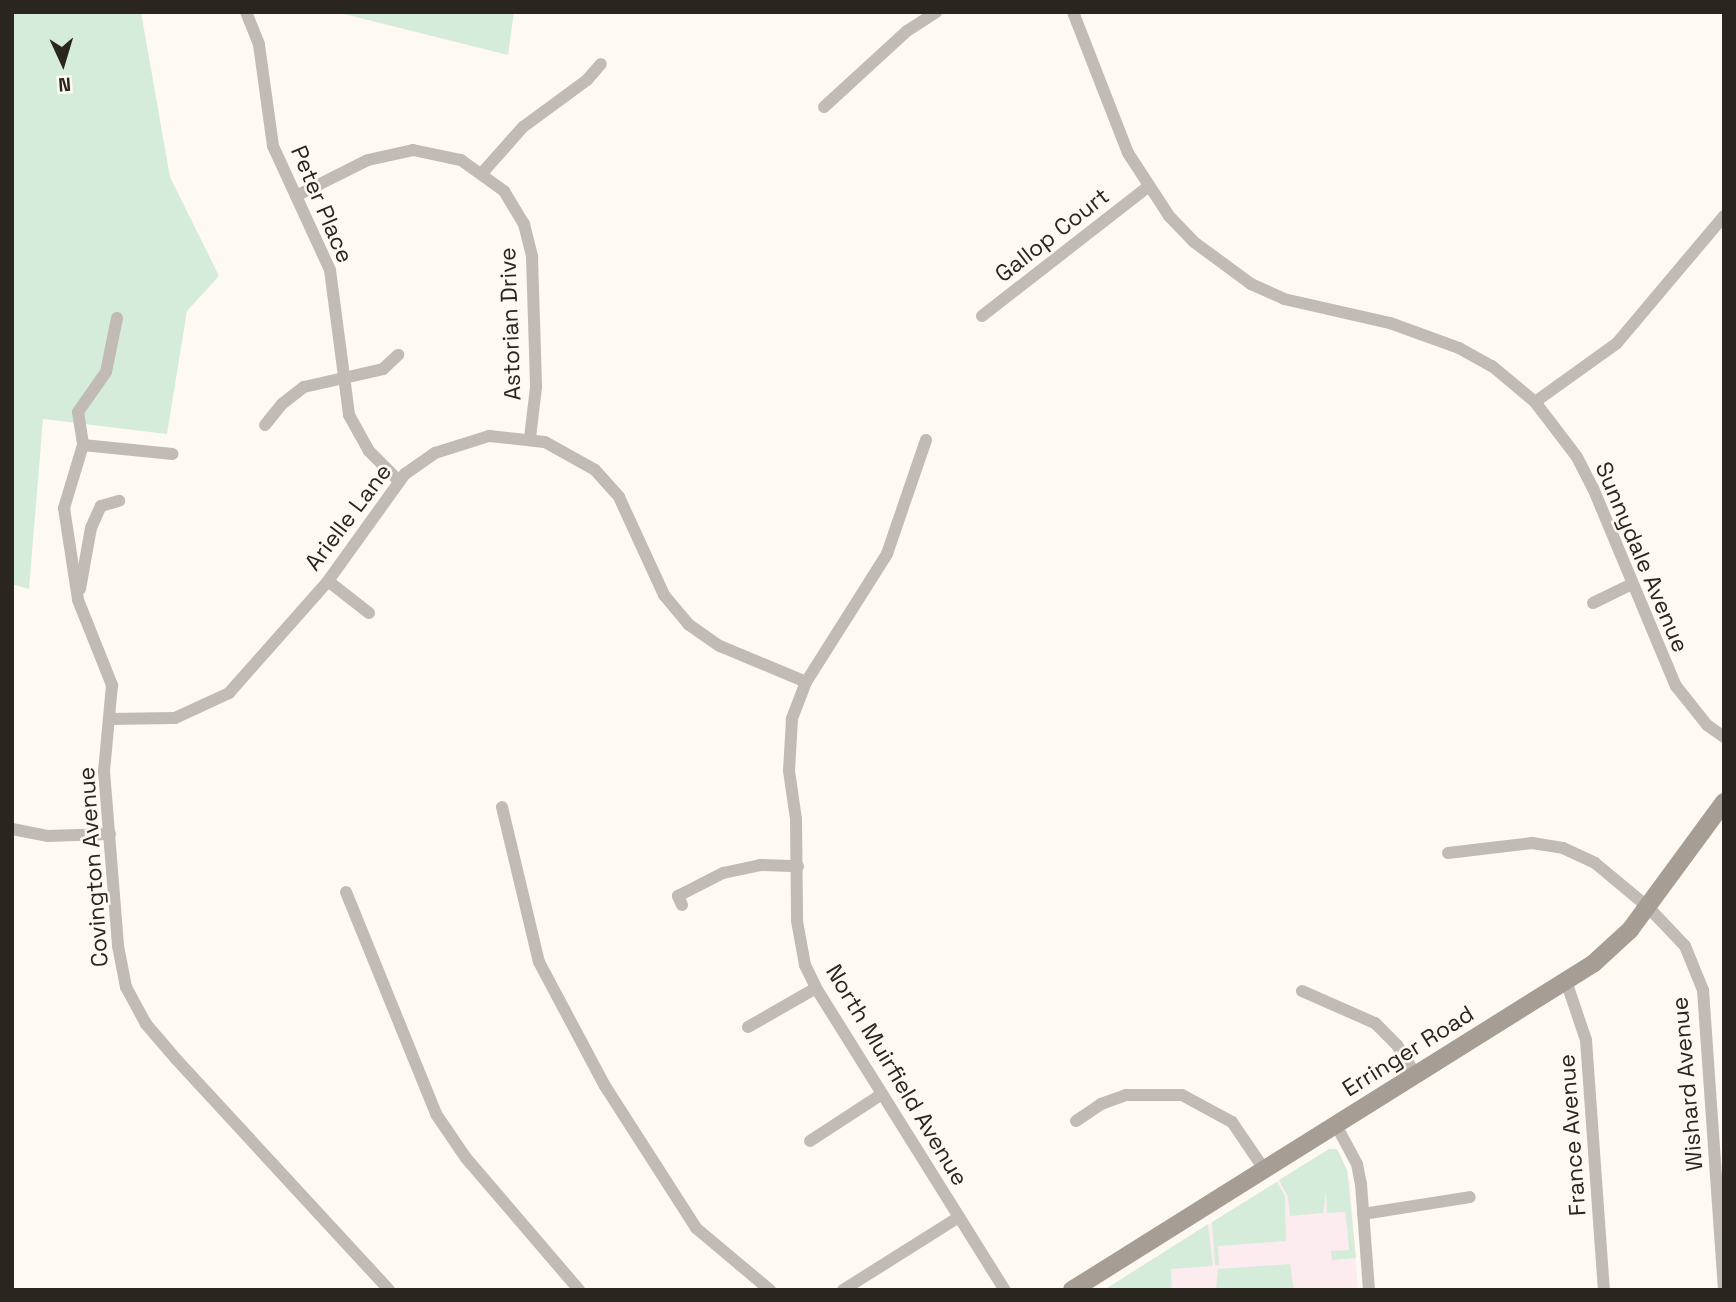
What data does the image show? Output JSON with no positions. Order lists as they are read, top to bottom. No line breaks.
{"streets":{"street":["Peter Place","Gallop Court","Astorian Drive","Arielle Lane","Sunnydale Avenue","Covington Avenue","Erringer Road","North Muirfield Avenue","Wishard Avenue","France Avenue"]},"crossings":[["Peter Place","Astorian Drive"],["Peter Place","Arielle Lane"],["Gallop Court","Sunnydale Avenue"],["Astorian Drive","Arielle Lane"],["Arielle Lane","Covington Avenue"],["Arielle Lane","North Muirfield Avenue"],["Erringer Road","Wishard Avenue"],["Erringer Road","France Avenue"]],"north":"bottom"}
